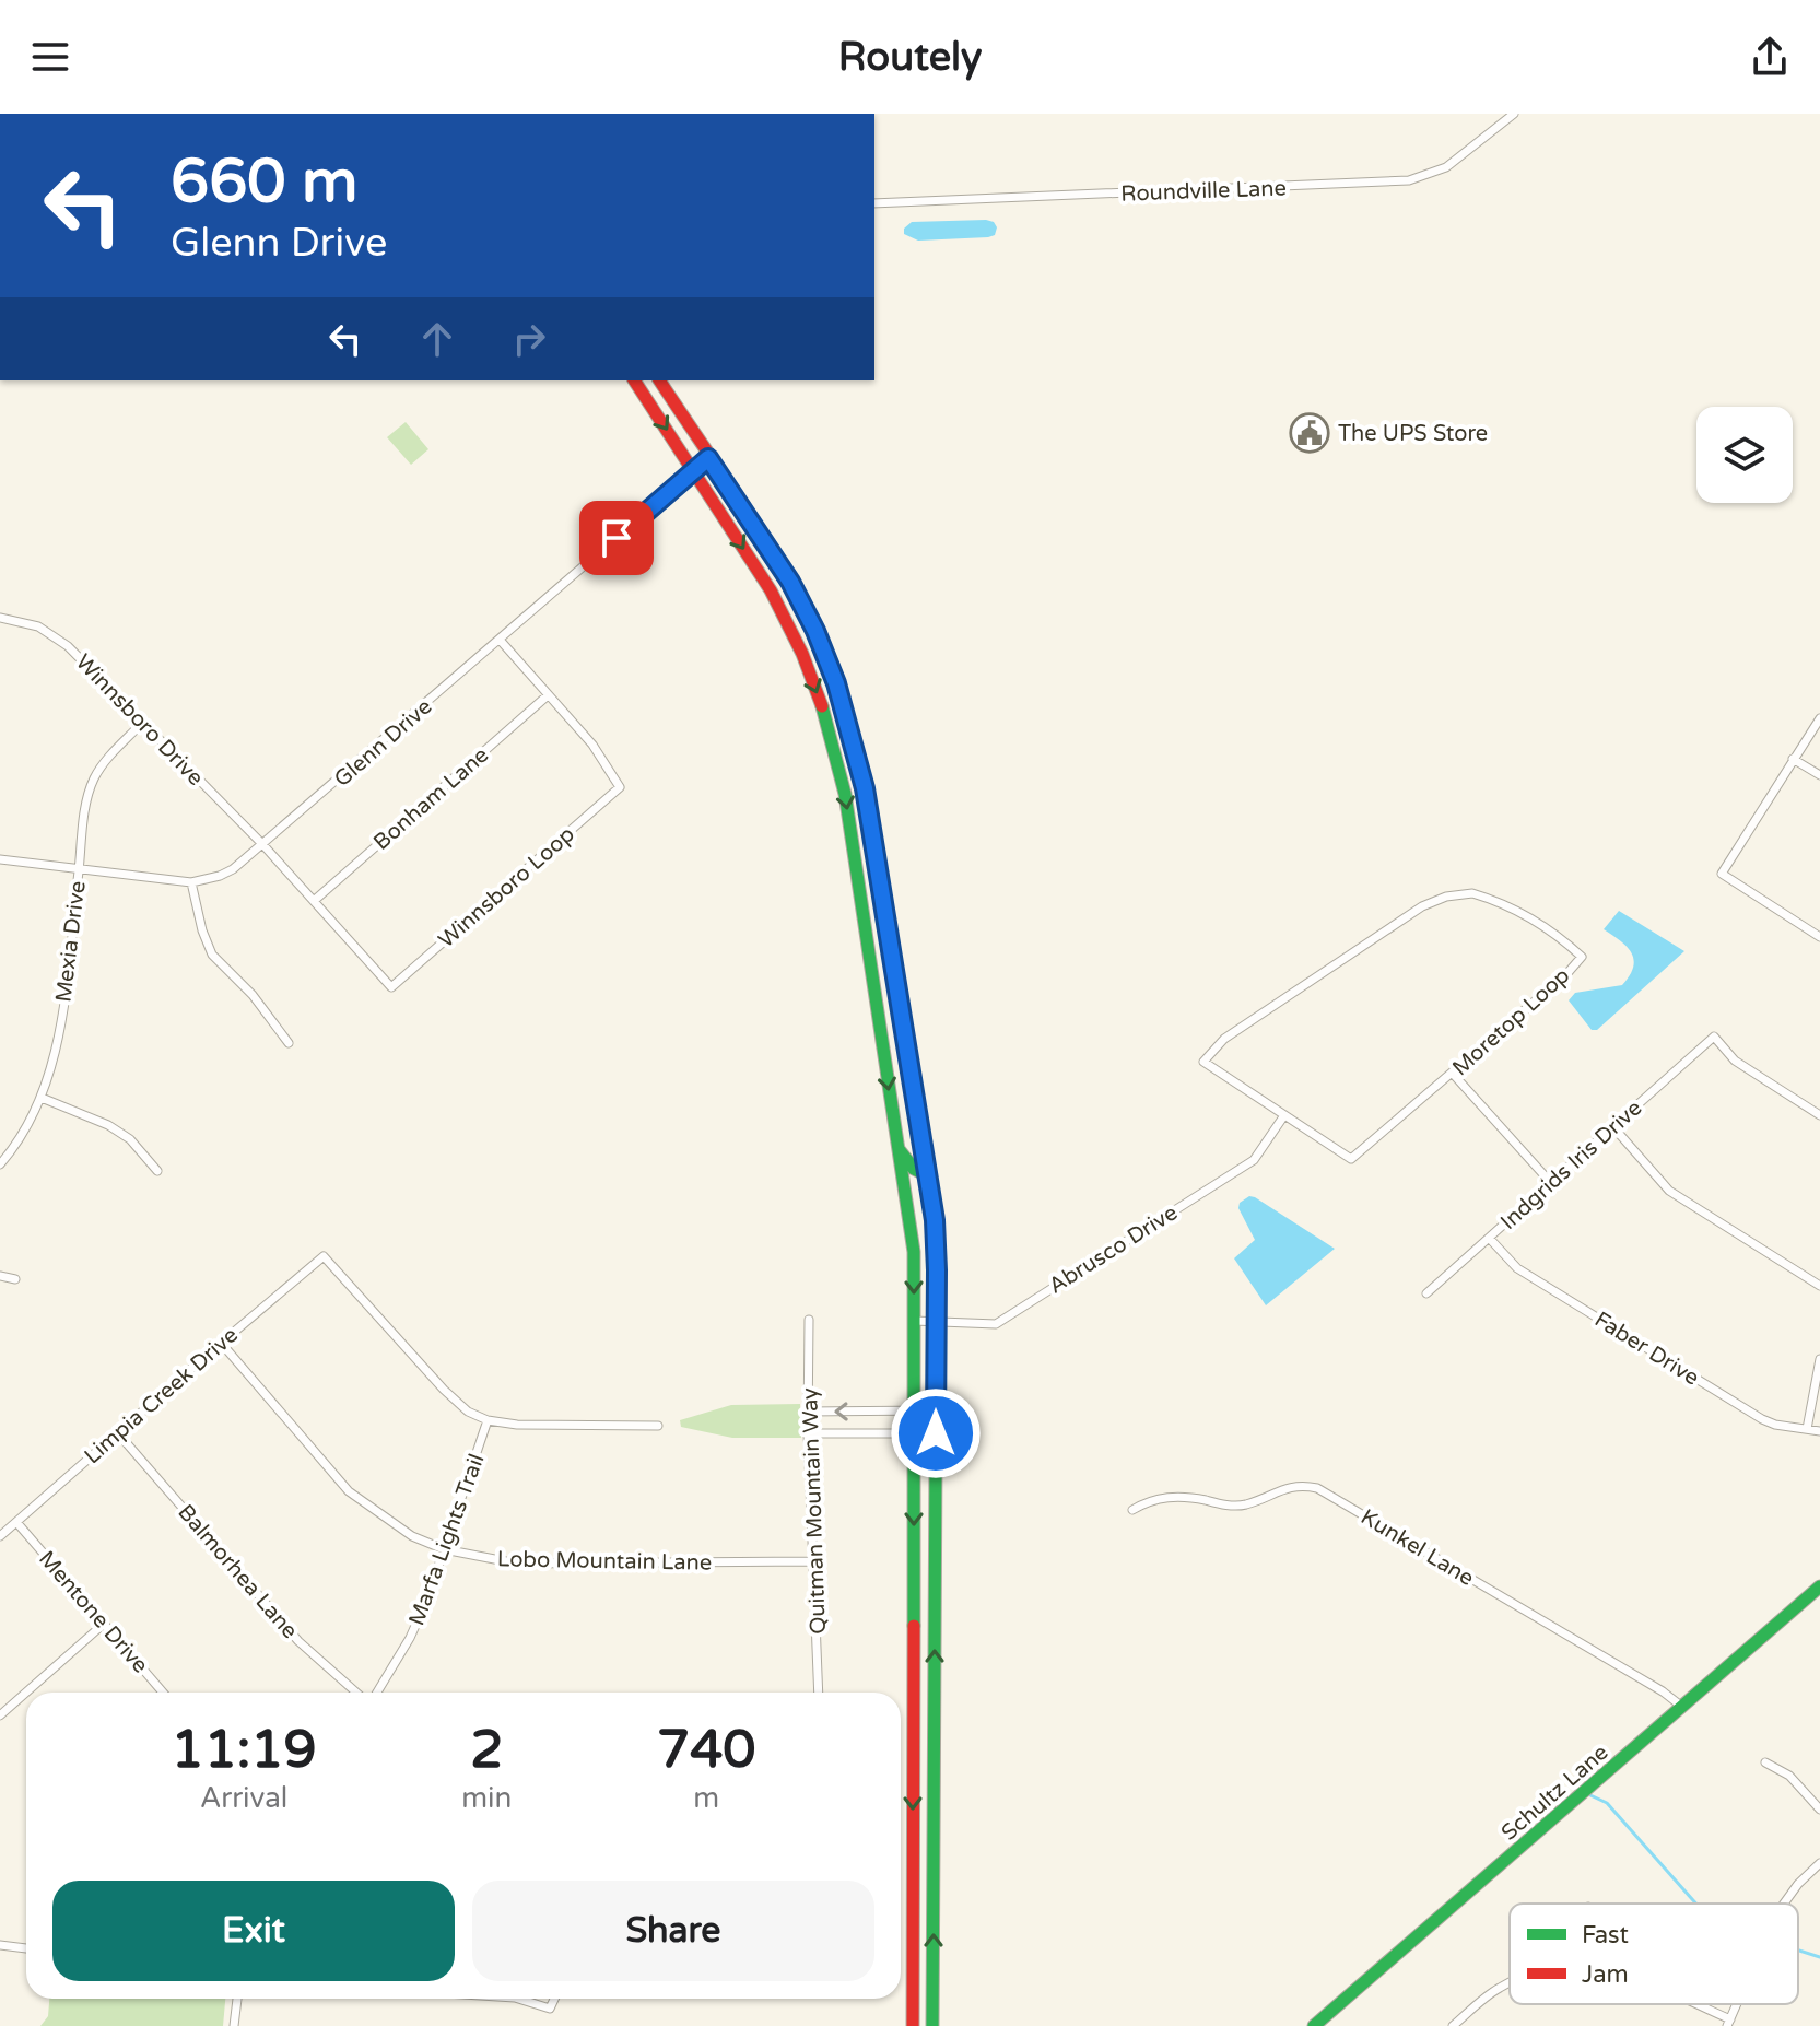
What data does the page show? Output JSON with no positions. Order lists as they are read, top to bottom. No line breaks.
{"streets":{"main road":["Schultz Lane"],"street":["Roundville Lane","Winnsboro Drive","Glenn Drive","Bonham Lane","Winnsboro Loop","Mexia Drive","Moretop Loop","Indgrids Iris Drive","Abrusco Drive","Faber Drive","Limpia Creek Drive","Quitman Mountain Way","Marfa Lights Trail","Kunkel Lane","Lobo Mountain Lane","Balmorhea Lane","Mentone Drive"]},"crossings":[["Winnsboro Drive","Glenn Drive"],["Winnsboro Drive","Winnsboro Loop"],["Winnsboro Drive","Mexia Drive"],["Glenn Drive","Winnsboro Loop"],["Glenn Drive","Mexia Drive"],["Bonham Lane","Winnsboro Loop"],["Moretop Loop","Abrusco Drive"],["Indgrids Iris Drive","Faber Drive"],["Limpia Creek Drive","Marfa Lights Trail"],["Limpia Creek Drive","Lobo Mountain Lane"],["Limpia Creek Drive","Balmorhea Lane"],["Limpia Creek Drive","Mentone Drive"],["Quitman Mountain Way","Lobo Mountain Lane"],["Marfa Lights Trail","Lobo Mountain Lane"],["Kunkel Lane","Schultz Lane"]],"places":{"public building":["The UPS Store"]},"legend":["Fast","Jam"],"page":{"header":"Routely","turn":["660 m","Glenn Drive"],"eta":["11:19","Arrival","2","min","740","m"],"buttons":["Exit","Share"]}}
